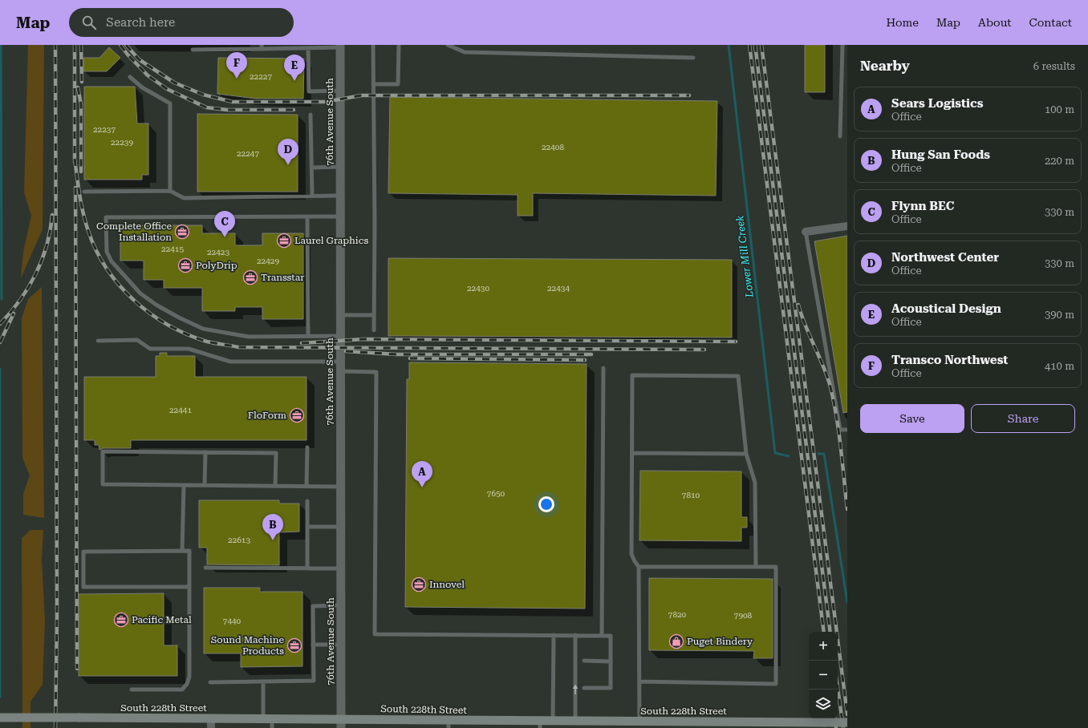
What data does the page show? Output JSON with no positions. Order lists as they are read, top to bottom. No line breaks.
{"streets":{"main road":["South 228th Street"],"street":["76th Avenue South"]},"crossings":[["76th Avenue South","South 228th Street"]],"water":["Lower Mill Creek"],"places":{"office":["Complete Office Installation","Laurel Graphics","PolyDrip","Transstar","FloForm","Innovel","Pacific Metal","Sound Machine Products"],"shop":["Puget Bindery"]},"house_numbers":["22227","22237","22239","22408","22247","22415","22423","22429","22430","22434","22441","7650","7810","22613","7820","7908","7440"],"page":{"header":"Map","search":"Search here","nav":["Home","Map","About","Contact"],"heading":["Nearby","6 results"],"pins":["F","E","D","C","A","B"],"list":[{"mark":"A","name":"Sears Logistics","note":"Office","value":"100 m"},{"mark":"B","name":"Hung San Foods","note":"Office","value":"220 m"},{"mark":"C","name":"Flynn BEC","note":"Office","value":"330 m"},{"mark":"D","name":"Northwest Center","note":"Office","value":"330 m"},{"mark":"E","name":"Acoustical Design","note":"Office","value":"390 m"},{"mark":"F","name":"Transco Northwest","note":"Office","value":"410 m"}],"buttons":["Save","Share"],"map_buttons":["+","−"]}}
